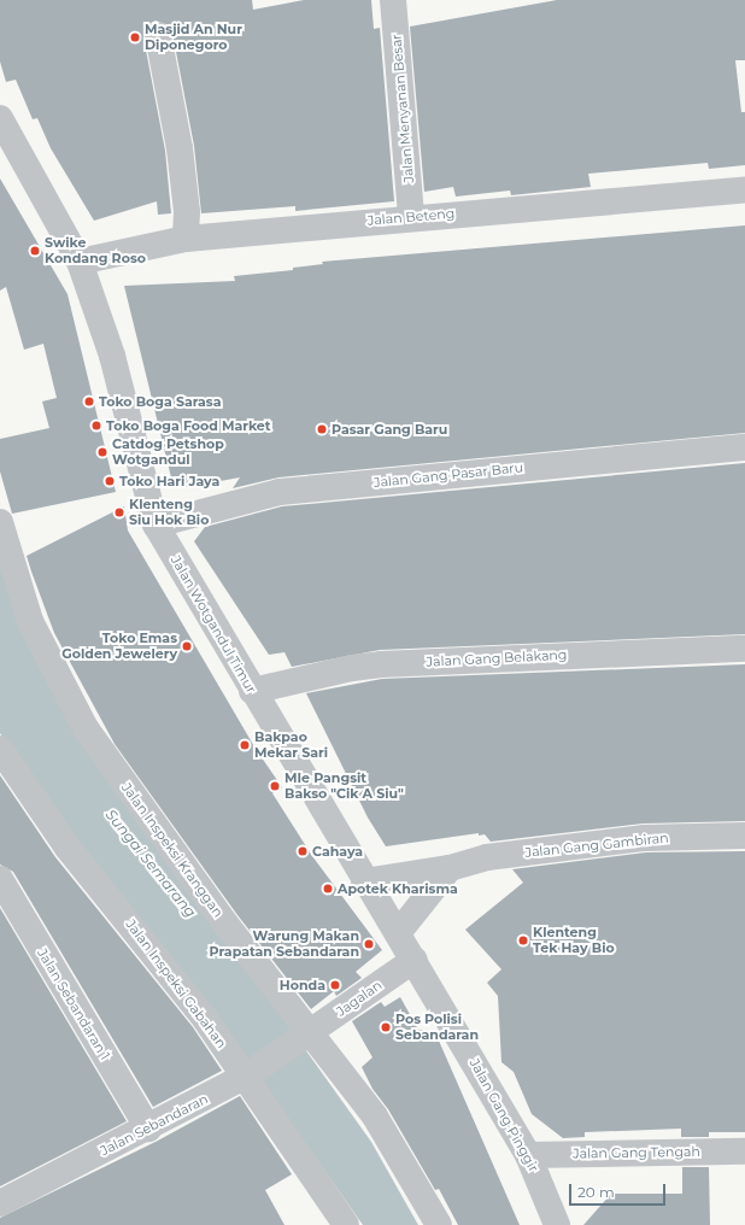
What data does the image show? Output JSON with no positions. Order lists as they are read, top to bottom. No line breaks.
{"streets":{"street":["Jalan Menyanan Besar","Jalan Beteng","Jalan Gang Pasar Baru","Jalan Wotgandul Timur","Jalan Gang Belakang","Jalan Gang Gambiran","Jalan Inspeksi Kranggan","Jalan Inspeksi Gabahan","Jagalan","Jalan Sebandaran 1","Jalan Gang Pinggir","Jalan Sebandaran","Jalan Gang Tengah"]},"crossings":[["Jalan Menyanan Besar","Jalan Beteng"],["Jalan Beteng","Jalan Wotgandul Timur"],["Jalan Gang Pasar Baru","Jalan Wotgandul Timur"],["Jalan Wotgandul Timur","Jalan Gang Belakang"],["Jalan Wotgandul Timur","Jalan Gang Gambiran"],["Jalan Wotgandul Timur","Jagalan"],["Jalan Wotgandul Timur","Jalan Gang Pinggir"],["Jalan Inspeksi Kranggan","Jagalan"],["Jalan Inspeksi Kranggan","Jalan Sebandaran"],["Jalan Inspeksi Gabahan","Jalan Sebandaran"],["Jagalan","Jalan Gang Pinggir"],["Jagalan","Jalan Sebandaran"],["Jalan Sebandaran 1","Jalan Sebandaran"],["Jalan Gang Pinggir","Jalan Gang Tengah"]],"water":["Sungai Semarang"],"places":["Masjid An Nur Diponegoro","Swike Kondang Roso","Toko Boga Sarasa","Toko Boga Food Market","Pasar Gang Baru","Catdog Petshop Wotgandul","Toko Hari Jaya","Klenteng Siu Hok Bio","Toko Emas Golden Jewelery","Bakpao Mekar Sari","MIe Pangsit Bakso \"Cik A Siu\"","Cahaya","Apotek Kharisma","Klenteng Tek Hay Bio","Warung Makan Prapatan Sebandaran","Honda","Pos Polisi Sebandaran"],"scale_bar":"20 m"}
